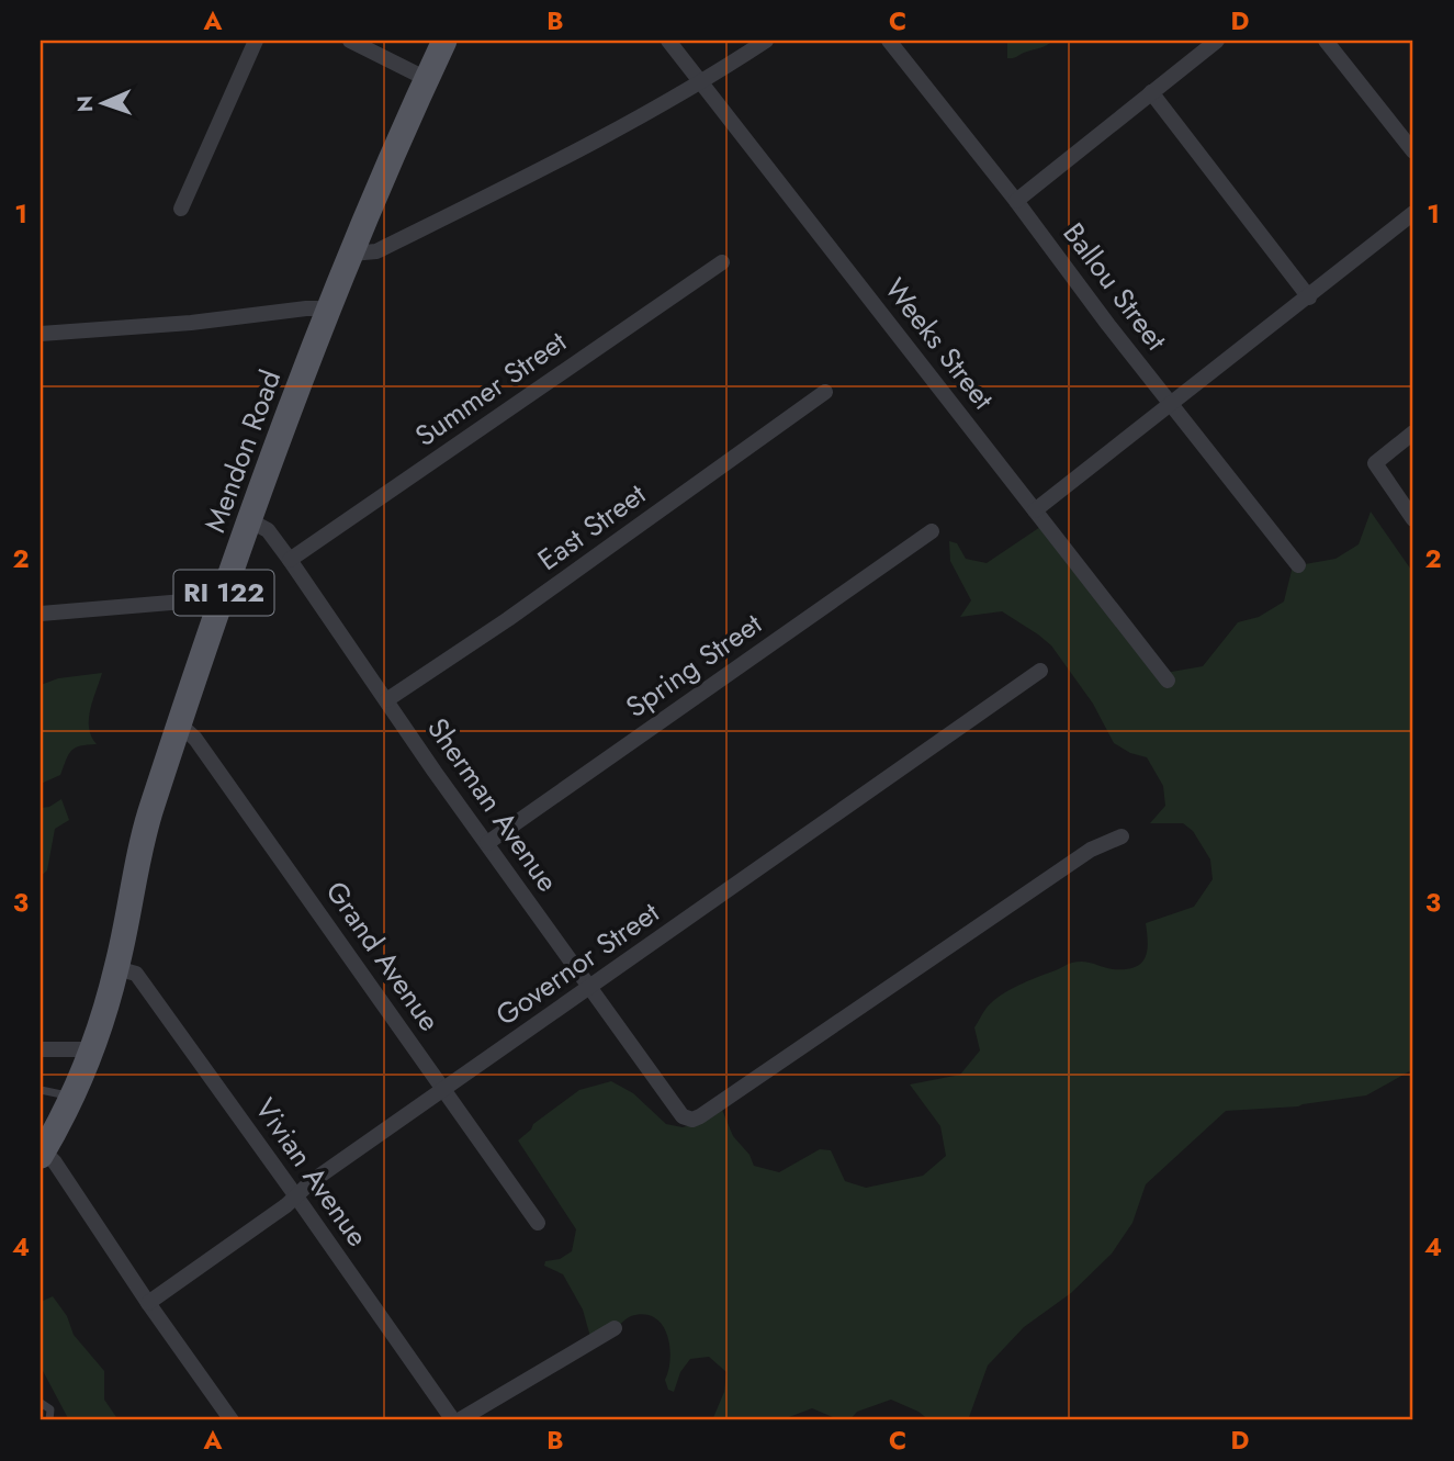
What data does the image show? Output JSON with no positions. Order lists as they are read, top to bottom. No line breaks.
{"streets":{"main road":["Mendon Road","RI 122"],"street":["Ballou Street","Weeks Street","Summer Street","East Street","Spring Street","Sherman Avenue","Grand Avenue","Governor Street","Vivian Avenue"]},"crossings":[["Summer Street","Sherman Avenue"],["Mendon Road","Sherman Avenue"],["Mendon Road","Grand Avenue"],["Mendon Road","Vivian Avenue"],["East Street","Sherman Avenue"],["Spring Street","Sherman Avenue"],["Sherman Avenue","Governor Street"],["Grand Avenue","Governor Street"],["Governor Street","Vivian Avenue"]],"north":"left","grid":{"columns":["A","B","C","D"],"rows":["1","2","3","4"]}}
